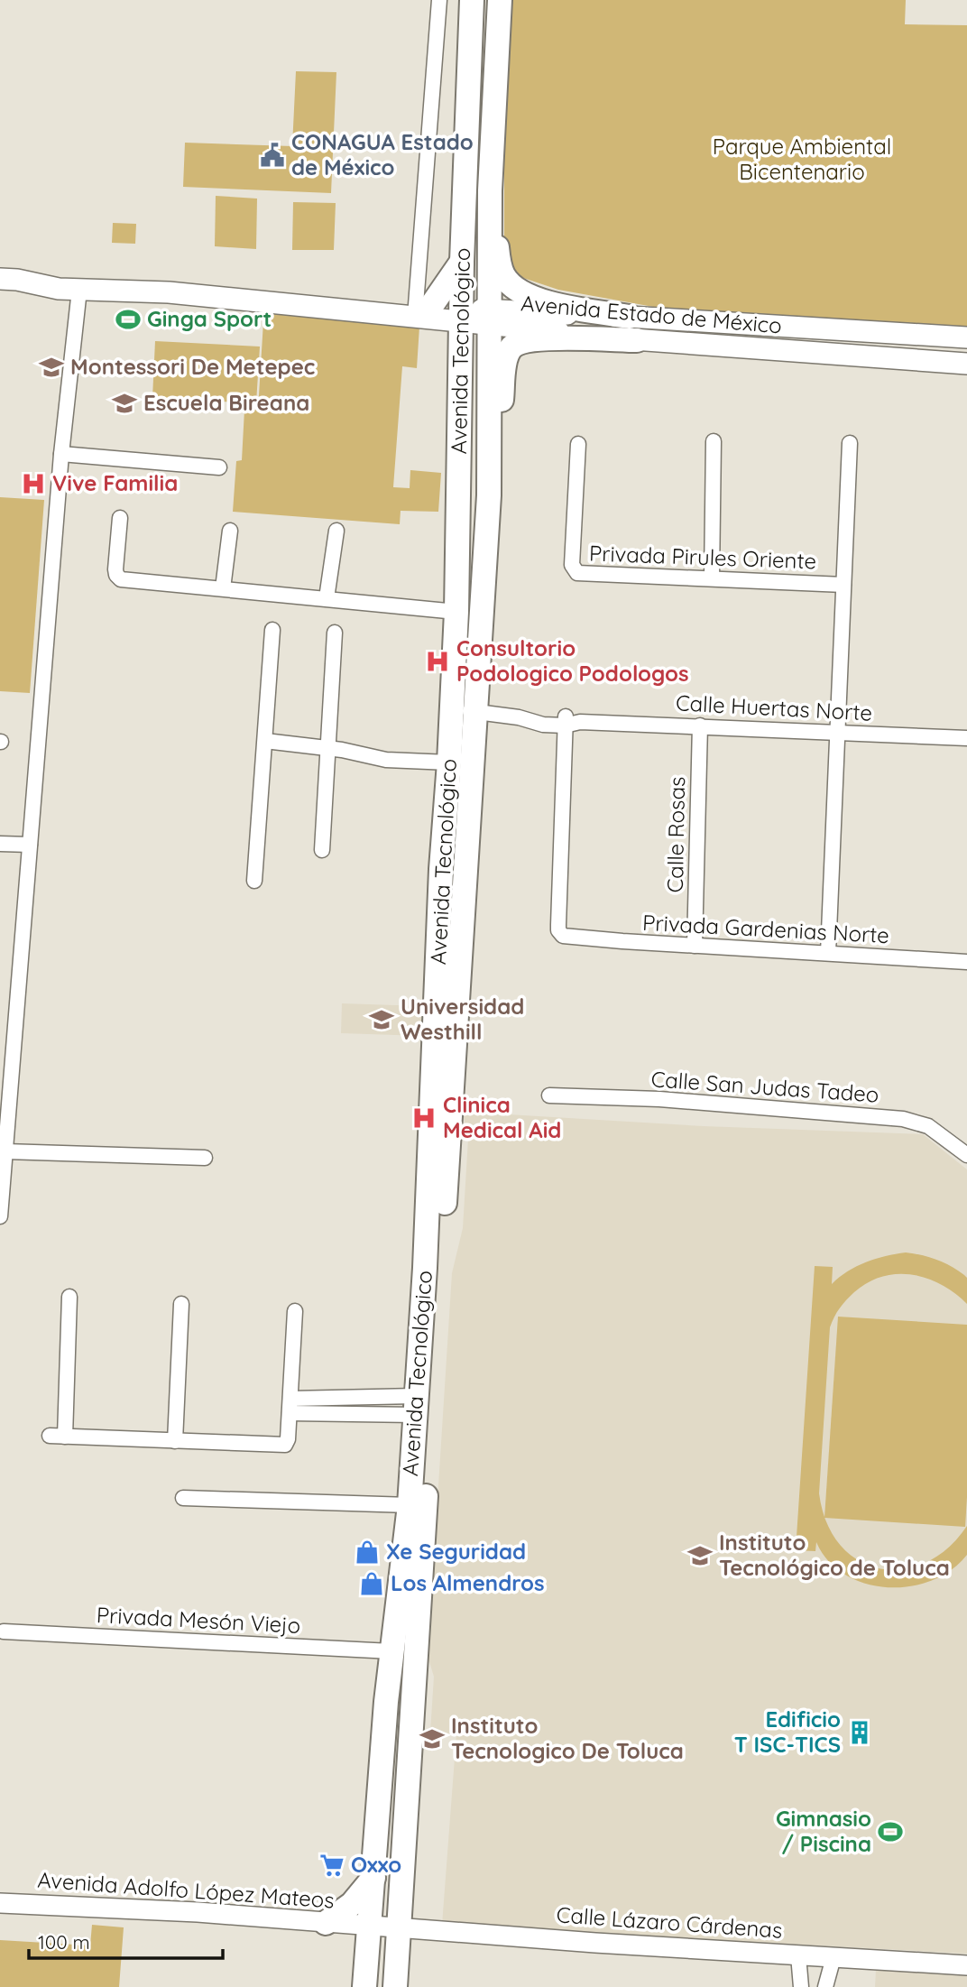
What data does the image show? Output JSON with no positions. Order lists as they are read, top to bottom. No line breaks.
{"streets":{"main road":["Avenida Estado de México","Avenida Tecnológico"],"street":["Privada Pirules Oriente","Calle Huertas Norte","Calle Rosas","Privada Gardenias Norte","Calle San Judas Tadeo","Privada Mesón Viejo","Avenida Adolfo López Mateos","Calle Lázaro Cárdenas"]},"crossings":[["Avenida Estado de México","Avenida Tecnológico"],["Avenida Tecnológico","Calle Huertas Norte"],["Avenida Tecnológico","Privada Mesón Viejo"],["Avenida Tecnológico","Avenida Adolfo López Mateos"],["Avenida Tecnológico","Calle Lázaro Cárdenas"],["Calle Huertas Norte","Calle Rosas"],["Calle Huertas Norte","Privada Gardenias Norte"],["Calle Rosas","Privada Gardenias Norte"],["Avenida Adolfo López Mateos","Calle Lázaro Cárdenas"]],"parks":["Parque Ambiental Bicentenario"],"places":{"public building":["CONAGUA Estado de México"],"sports":["Ginga Sport","Gimnasio / Piscina"],"school or university":["Montessori De Metepec","Escuela Bireana","Universidad Westhill","Instituto Tecnológico de Toluca","Instituto Tecnologico De Toluca"],"hospital":["Vive Familia","Consultorio Podologico Podologos","Clinica Medical Aid"],"shop":["Xe Seguridad","Los Almendros"],"building":["Edificio T ISC-TICS"],"supermarket":["Oxxo"]},"scale_bar":"100 m"}
